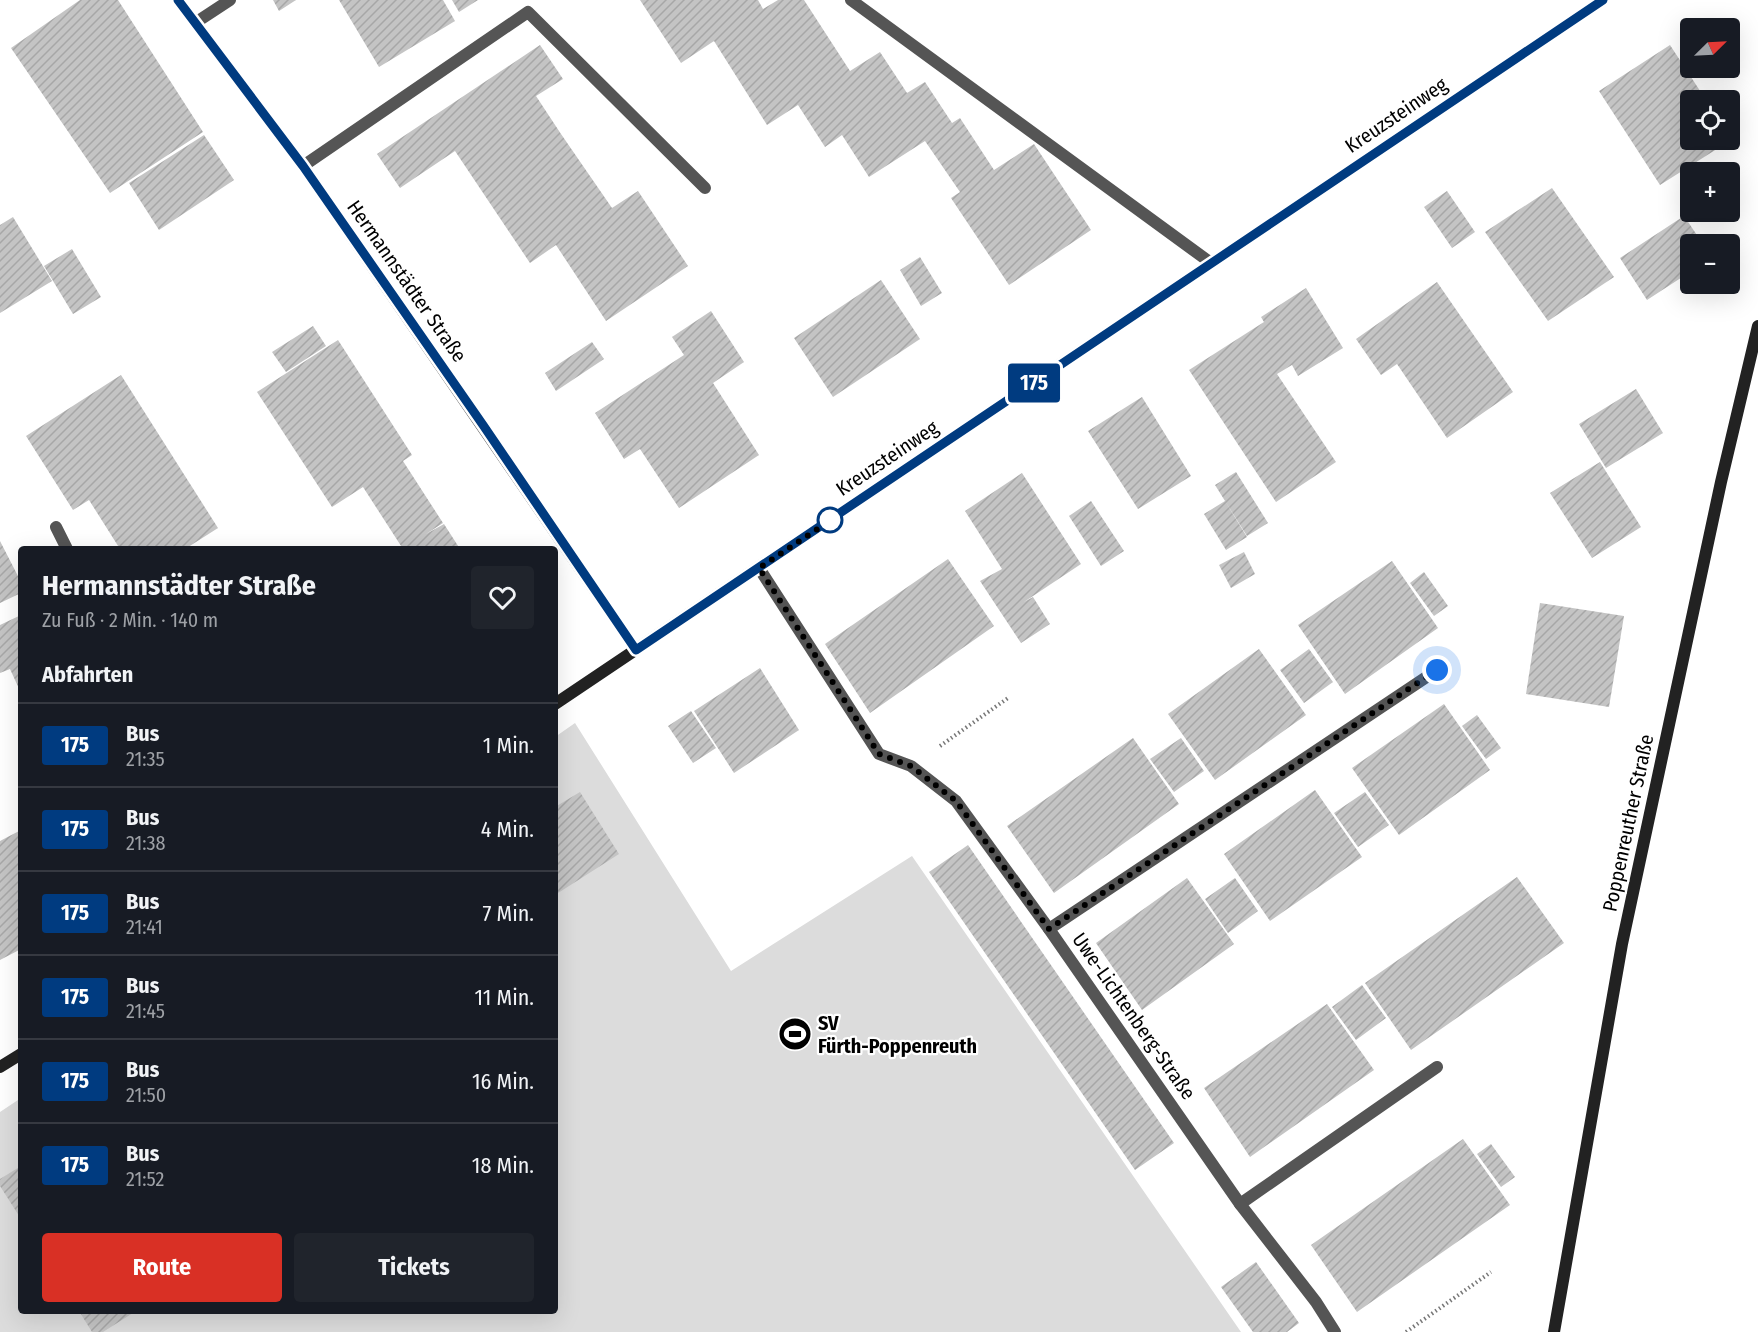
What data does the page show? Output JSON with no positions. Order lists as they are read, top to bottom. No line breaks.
{"streets":{"street":["Kreuzsteinweg","Hermannstädter Straße","Poppenreuther Straße","Uwe-Lichtenberg-Straße"]},"crossings":[["Kreuzsteinweg","Hermannstädter Straße"],["Kreuzsteinweg","Uwe-Lichtenberg-Straße"]],"places":{"sports":["SV Fürth-Poppenreuth"]},"lines":["bus line 175"],"north":"top right","page":{"on_map":"175","map_buttons":["+","−"],"heading":[["Hermannstädter Straße","Zu Fuß · 2 Min. · 140 m"],"Abfahrten"],"list":[{"mark":"175","name":"Bus","note":"21:35","value":"1 Min."},{"mark":"175","name":"Bus","note":"21:38","value":"4 Min."},{"mark":"175","name":"Bus","note":"21:41","value":"7 Min."},{"mark":"175","name":"Bus","note":"21:45","value":"11 Min."},{"mark":"175","name":"Bus","note":"21:50","value":"16 Min."},{"mark":"175","name":"Bus","note":"21:52","value":"18 Min."}],"buttons":["Route","Tickets"]}}
